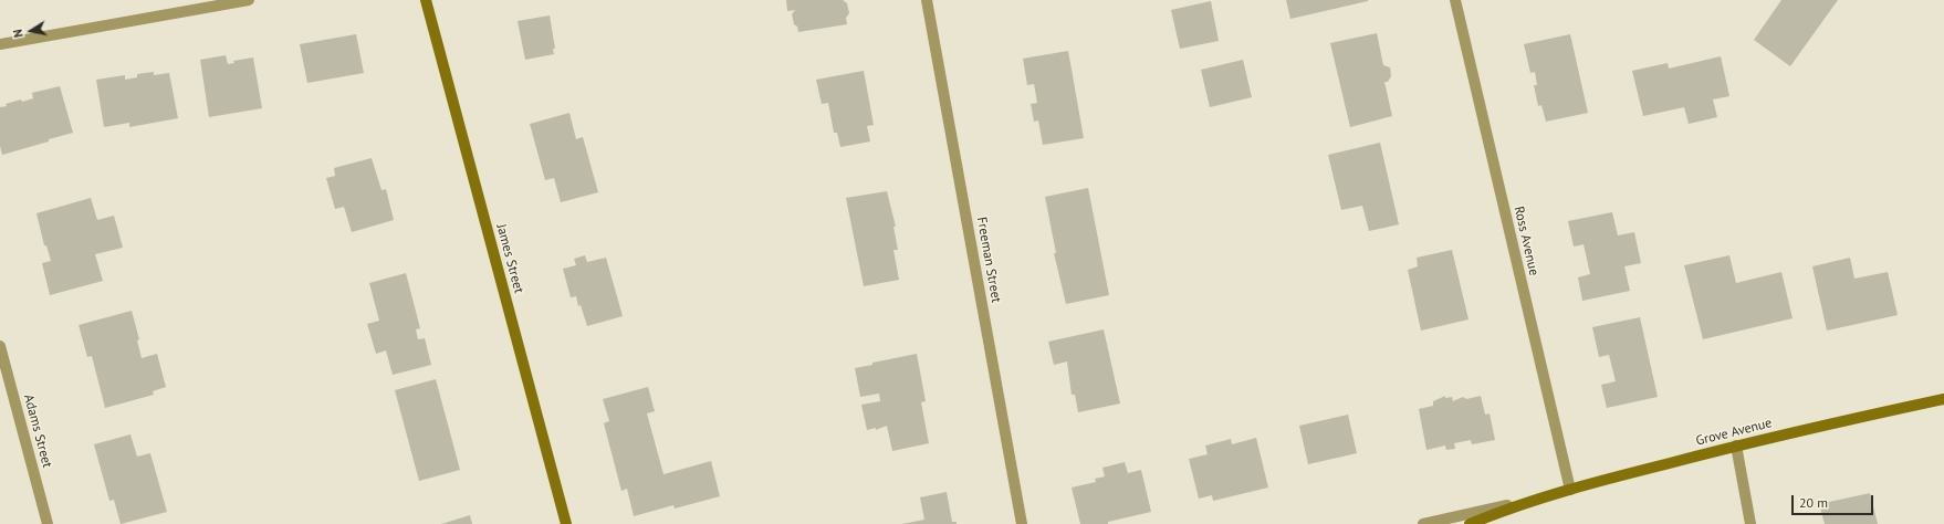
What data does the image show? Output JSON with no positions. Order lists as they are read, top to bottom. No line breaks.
{"streets":{"street":["Ross Avenue","James Street","Freeman Street","Adams Street","Grove Avenue"]},"crossings":[["Ross Avenue","Grove Avenue"]],"scale_bar":"20 m","north":"left"}
